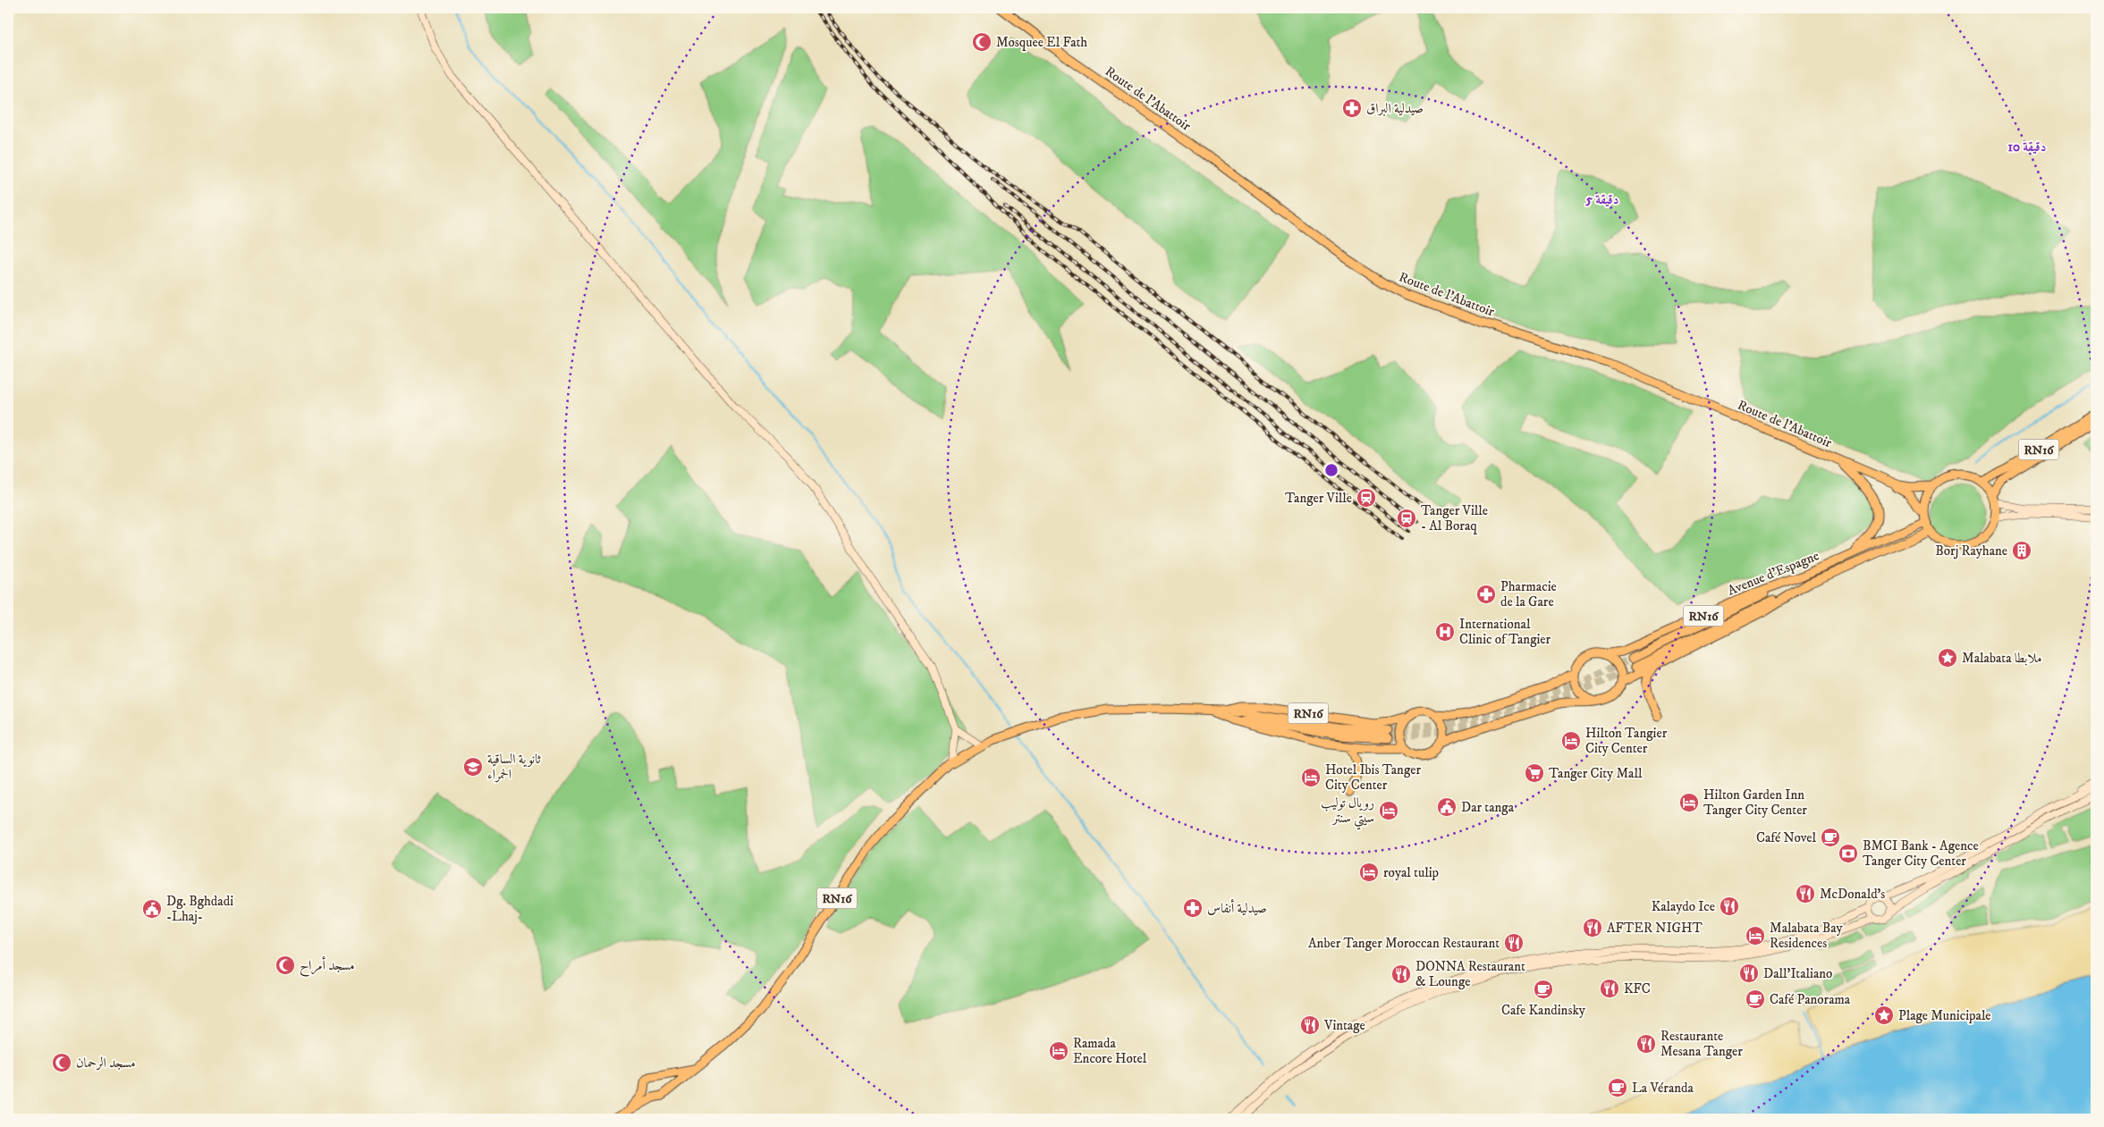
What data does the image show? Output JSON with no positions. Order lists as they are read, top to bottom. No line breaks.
{"streets":{"main road":["Route de l’Abattoir","RN16","Avenue d'Espagne"]},"crossings":[["Route de l’Abattoir","RN16"],["Route de l’Abattoir","Avenue d'Espagne"],["RN16","Avenue d'Espagne"]],"places":{"mosque":["Mosquee El Fath","مسجد أمراح","مسجد الرحمان"],"pharmacy":["صيدلية البراق","Pharmacie de la Gare","صيدلية أنفاس"],"station":["Tanger Ville","Tanger Ville - Al Boraq"],"building":["Borj Rayhane"],"hospital":["International Clinic of Tangier"],"place":["Malabata ملابطا","Plage Municipale"],"hotel":["Hilton Tangier City Center","Hotel Ibis Tanger City Center","Hilton Garden Inn Tanger City Center","رويال توليب سيتي سنتر","royal tulip","Malabata Bay Residences","Ramada Encore Hotel"],"school or university":["ثانوية الساقية الحمراء"],"supermarket":["Tanger City Mall"],"public building":["Dar tanga","Dg. Bghdadi -Lhaj-"],"cafe":["Café Novel","Cafe Kandinsky","Café Panorama","La Véranda"],"bank":["BMCI Bank - Agence Tanger City Center"],"restaurant":["McDonald's","Kalaydo Ice","AFTER NIGHT","Anber Tanger Moroccan Restaurant","Dall'Italiano","DONNA Restaurant & Lounge","KFC","Vintage","Restaurante Mesana Tanger"]},"rings":["10 دقيقة","5 دقيقة"]}
